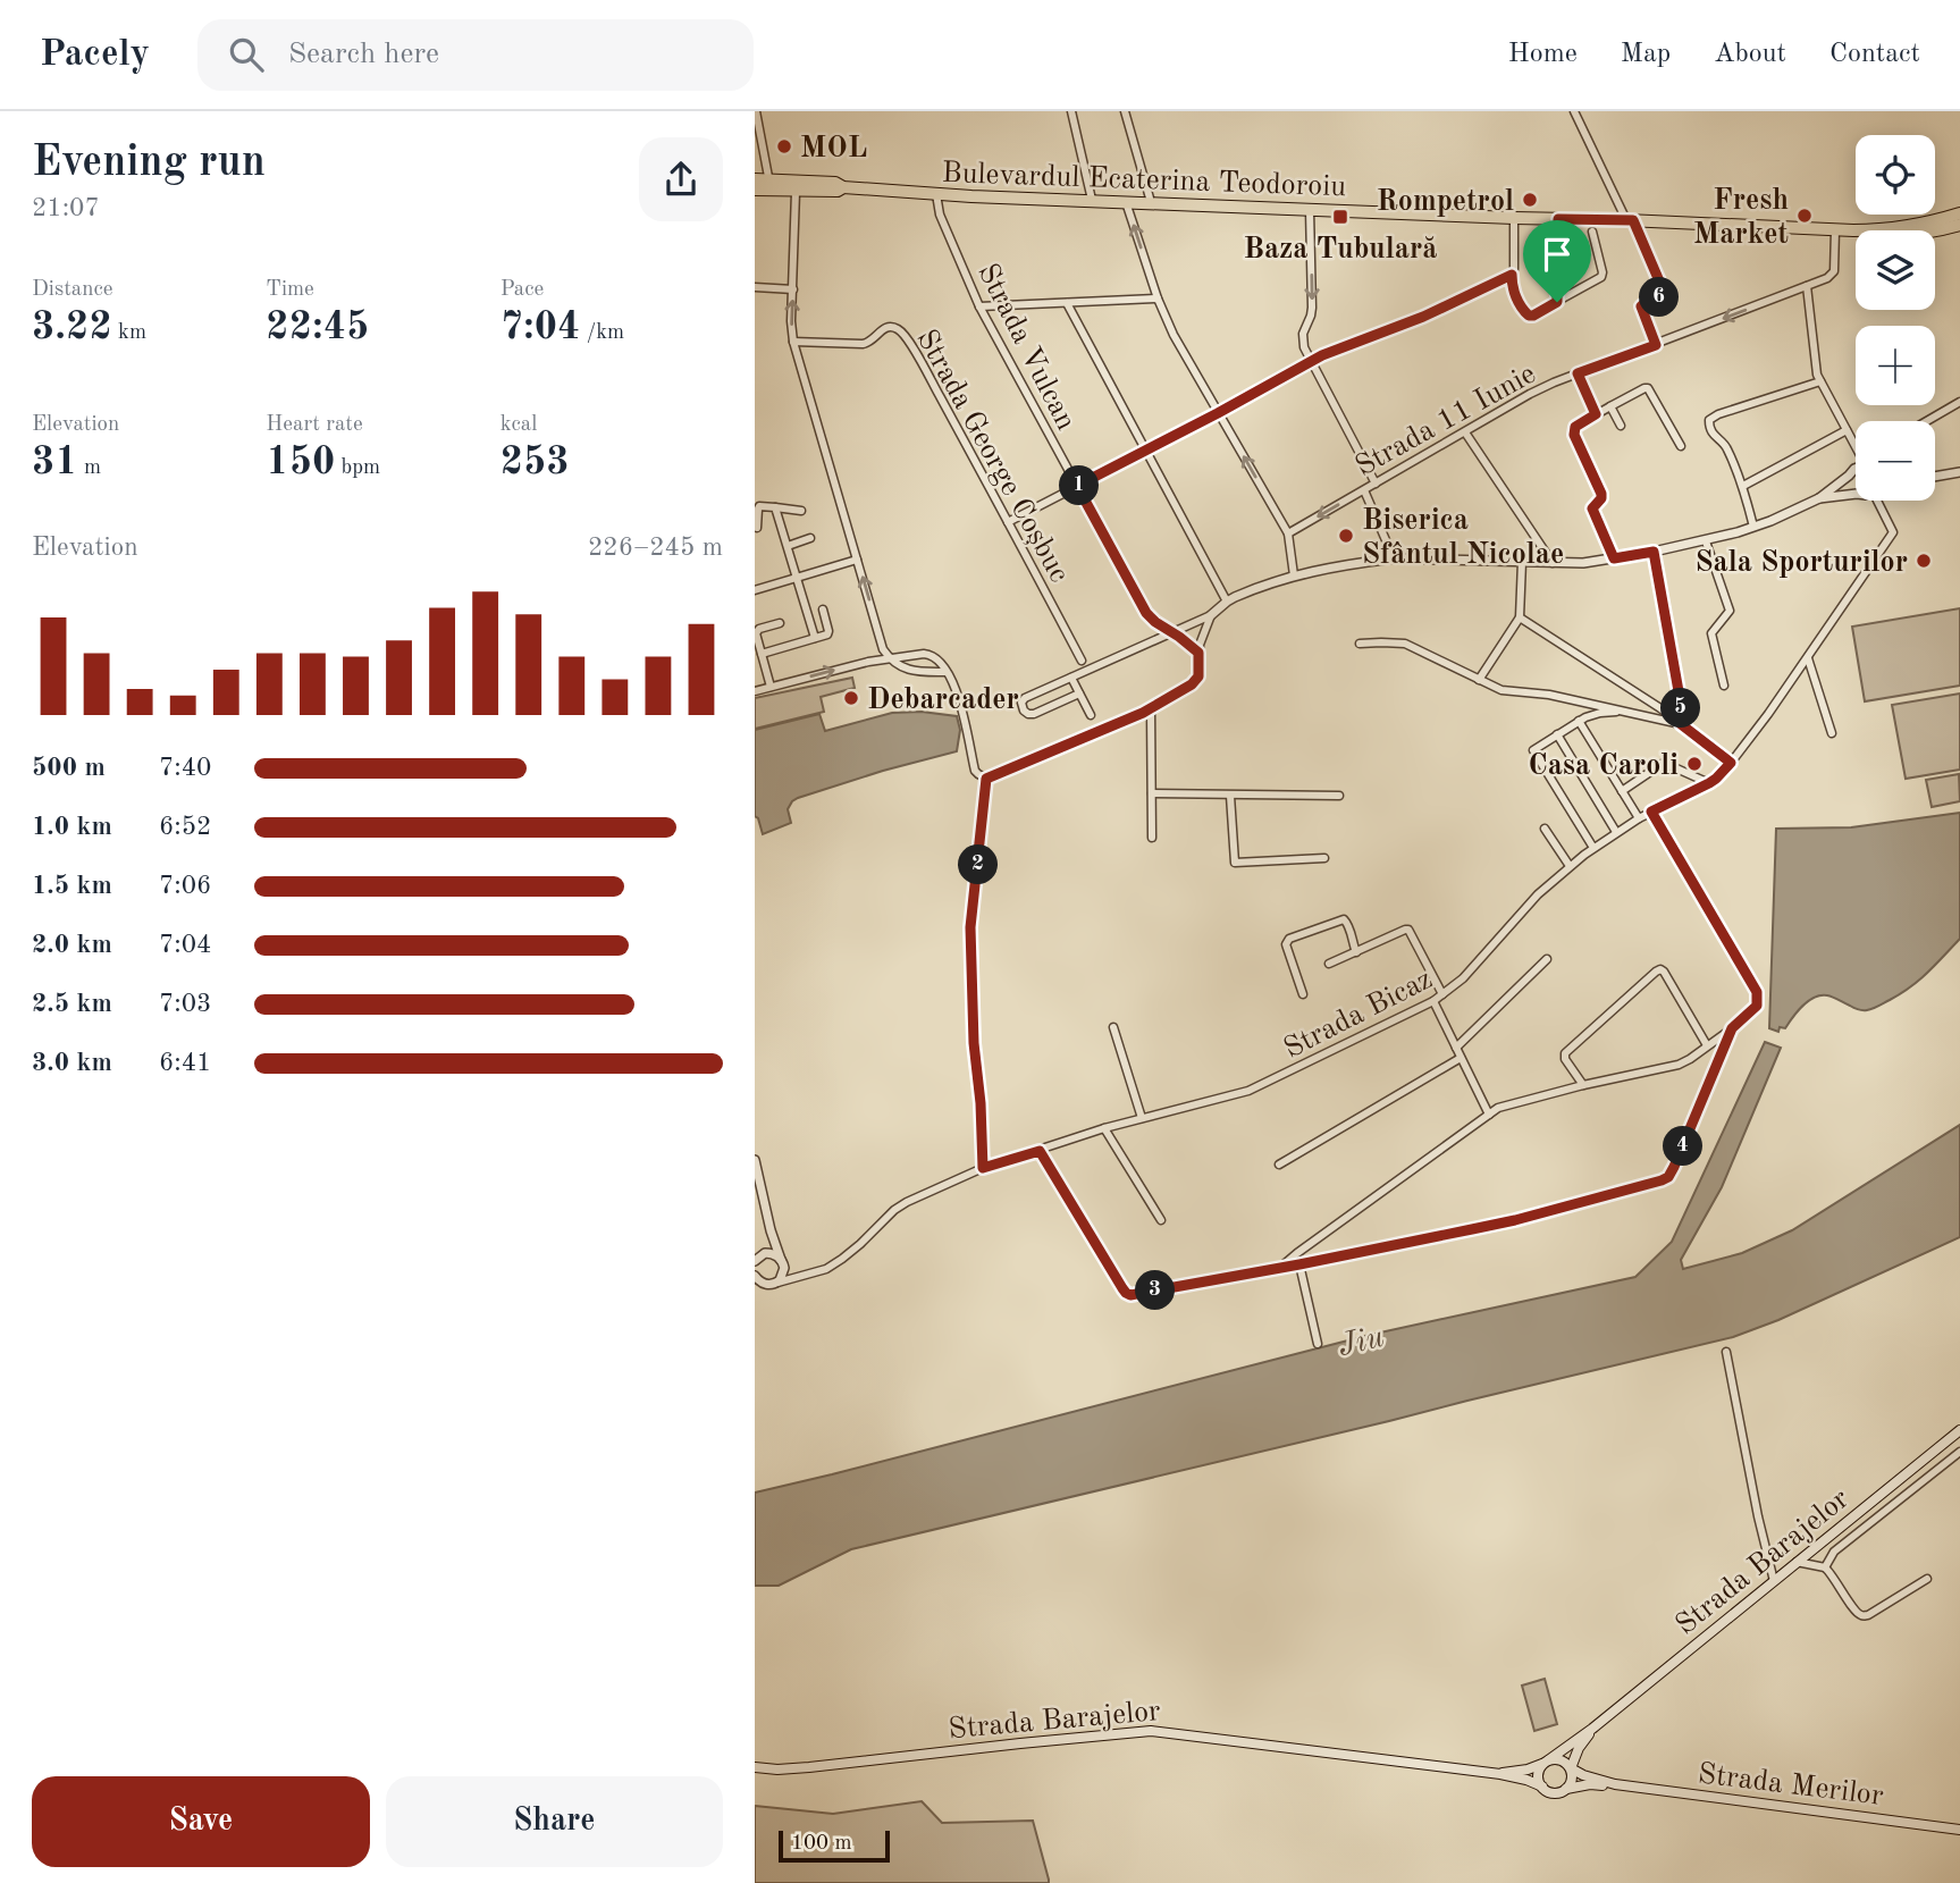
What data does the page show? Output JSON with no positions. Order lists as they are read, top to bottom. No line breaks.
{"streets":{"main road":["Bulevardul Ecaterina Teodoroiu","Strada Barajelor","Strada Merilor"],"street":["Strada Vulcan","Strada 11 Iunie","Strada George Coșbuc","Strada Bicaz"]},"crossings":[["Bulevardul Ecaterina Teodoroiu","Strada Vulcan"],["Bulevardul Ecaterina Teodoroiu","Strada 11 Iunie"],["Strada Barajelor","Strada Merilor"]],"one_way":["Strada 11 Iunie"],"water":["Jiu"],"places":{"other":["MOL","Rompetrol","Fresh Market","Biserica Sfântul Nicolae","Sala Sporturilor","Debarcader","Casa Caroli"],"transit":["Baza Tubulară"]},"scale_bar":"100 m","page":{"header":"Pacely","search":"Search here","nav":["Home","Map","About","Contact"],"heading":["Evening run","21:07"],"map_buttons":["+","−"],"stats":[["Distance","3.22 km"],["Time","22:45"],["Pace","7:04 /km"],["Elevation","31 m"],["Heart rate","150 bpm"],["kcal","253"]],"pins":["6","1","5","2","4","3"],"chart":["Elevation","226–245 m"],"list":[{"name":"500 m","note":"7:40"},{"name":"1.0 km","note":"6:52"},{"name":"1.5 km","note":"7:06"},{"name":"2.0 km","note":"7:04"},{"name":"2.5 km","note":"7:03"},{"name":"3.0 km","note":"6:41"}],"buttons":["Save","Share"],"scale":"100 m"}}
